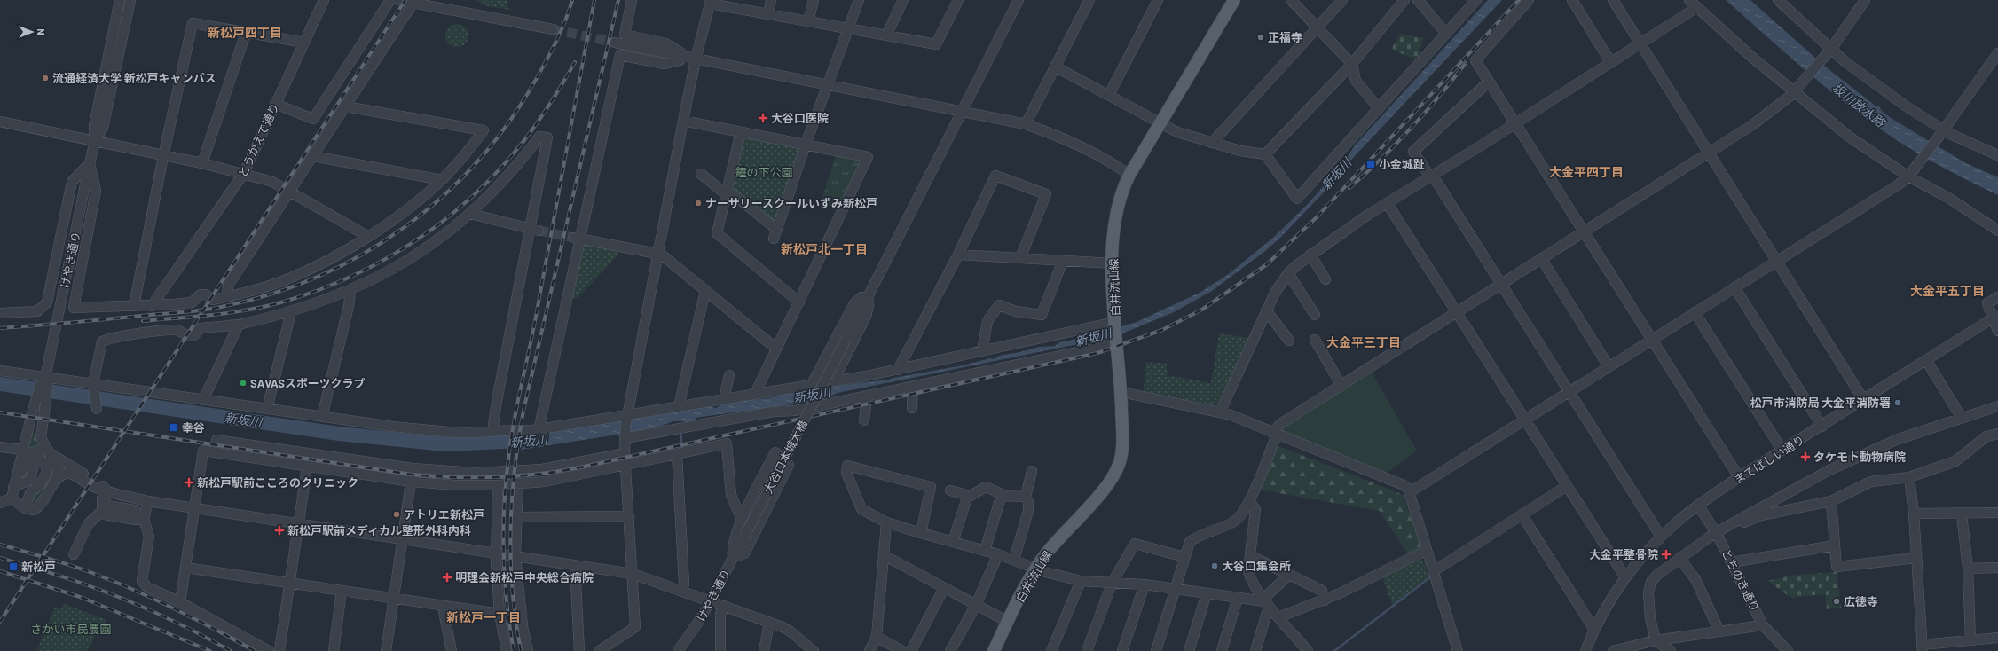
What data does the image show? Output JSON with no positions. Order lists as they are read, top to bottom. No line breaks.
{"streets":{"main road":["白井流山線"],"street":["とうかえで通り","けやき通り","大谷口本城大橋","まてばしい通り","とちのき通り"]},"crossings":[["けやき通り","大谷口本城大橋"],["まてばしい通り","とちのき通り"]],"districts":["新松戸四丁目","大金平四丁目","新松戸北一丁目","大金平五丁目","大金平三丁目","新松戸一丁目"],"water":["坂川放水路","新坂川"],"parks":["鐘の下公園","さかい市民農園"],"places":{"other":["正福寺","流通経済大学 新松戸キャンパス","ナーサリースクールいずみ新松戸","SAVASスポーツクラブ","松戸市消防局 大金平消防署","アトリエ新松戸","大谷口集会所","広徳寺"],"health":["大谷口医院","タケモト動物病院","新松戸駅前こころのクリニック","新松戸駅前メディカル整形外科内科","大金平整骨院","明理会新松戸中央総合病院"],"transit":["小金城趾","幸谷","新松戸"]},"north":"right"}
